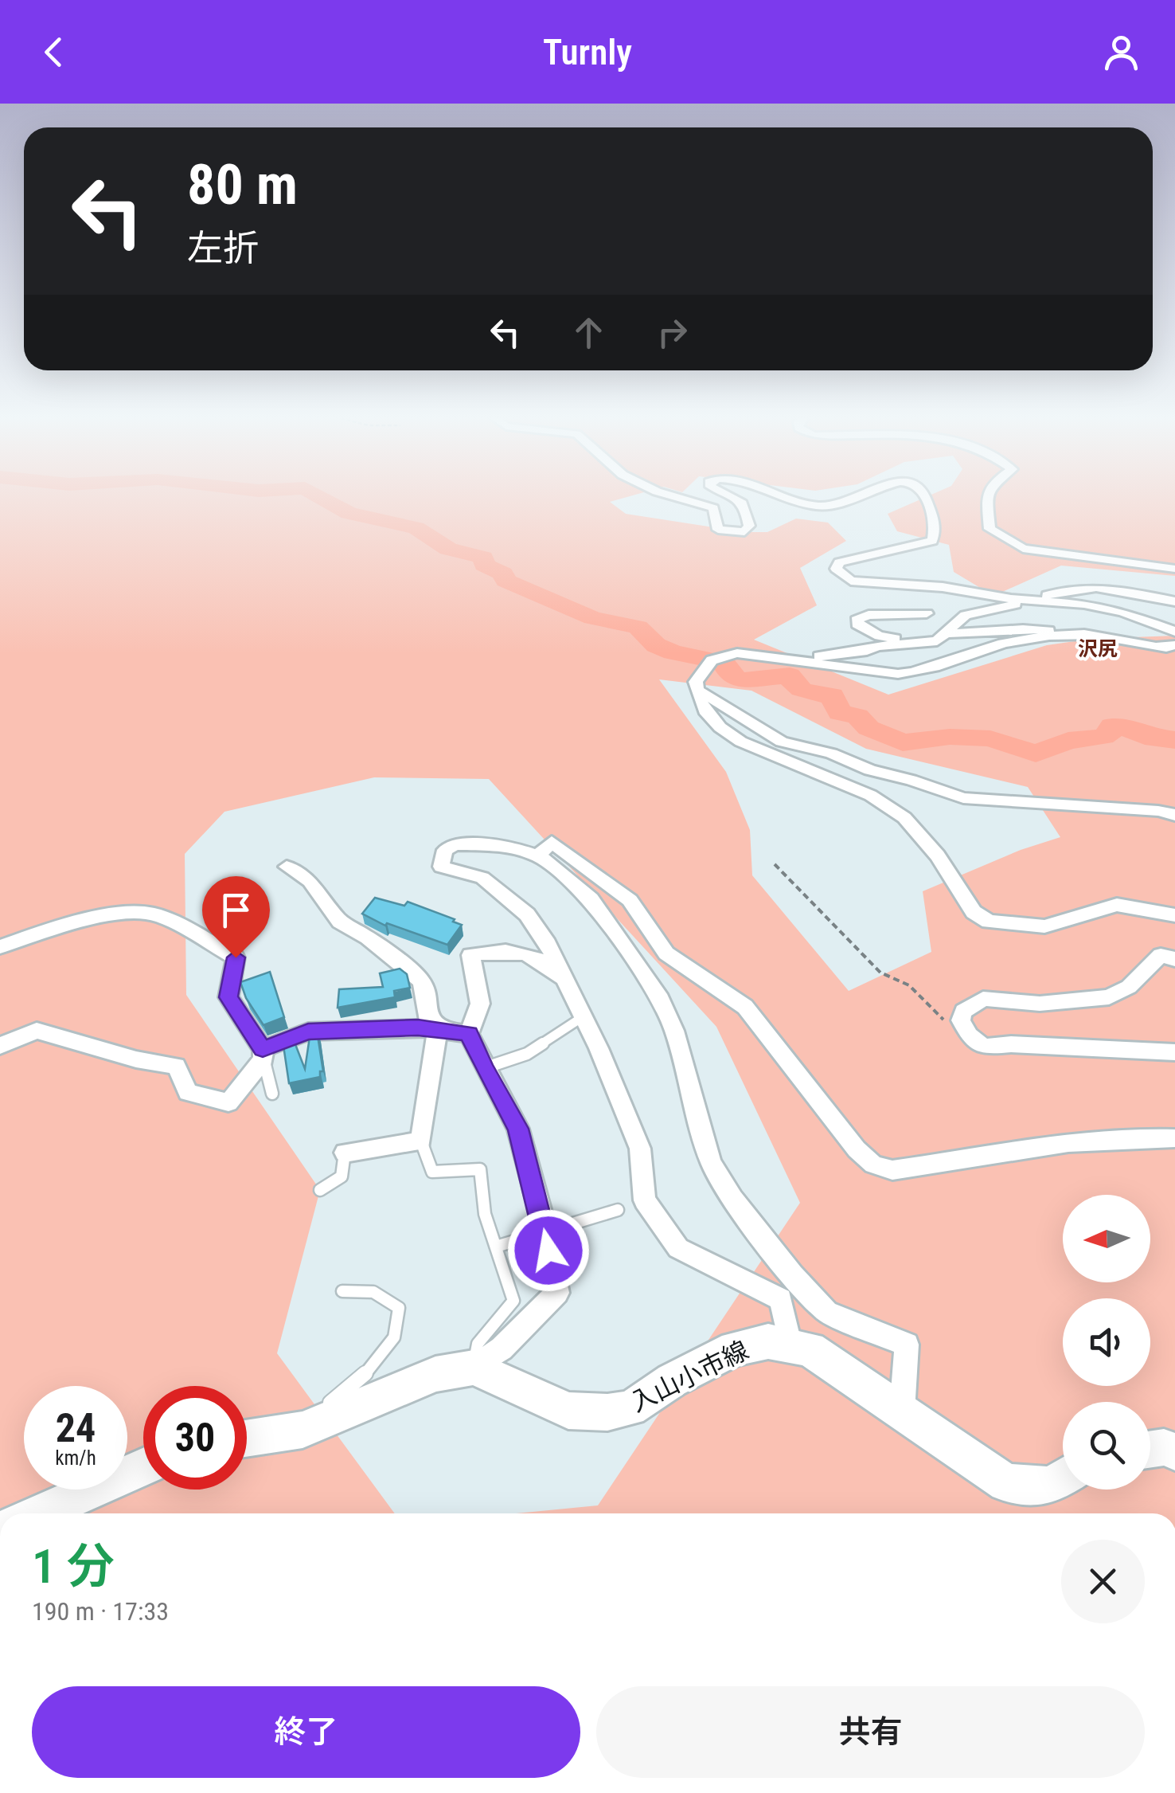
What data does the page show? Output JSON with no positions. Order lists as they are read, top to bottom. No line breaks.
{"streets":{"main road":["入山小市線"]},"districts":["沢尻"],"north":"left","page":{"header":"Turnly","turn":["80 m","左折"],"speed":"24 km/h","limit":"30","heading":["1 分","190 m · 17:33"],"buttons":["終了","共有"]}}
